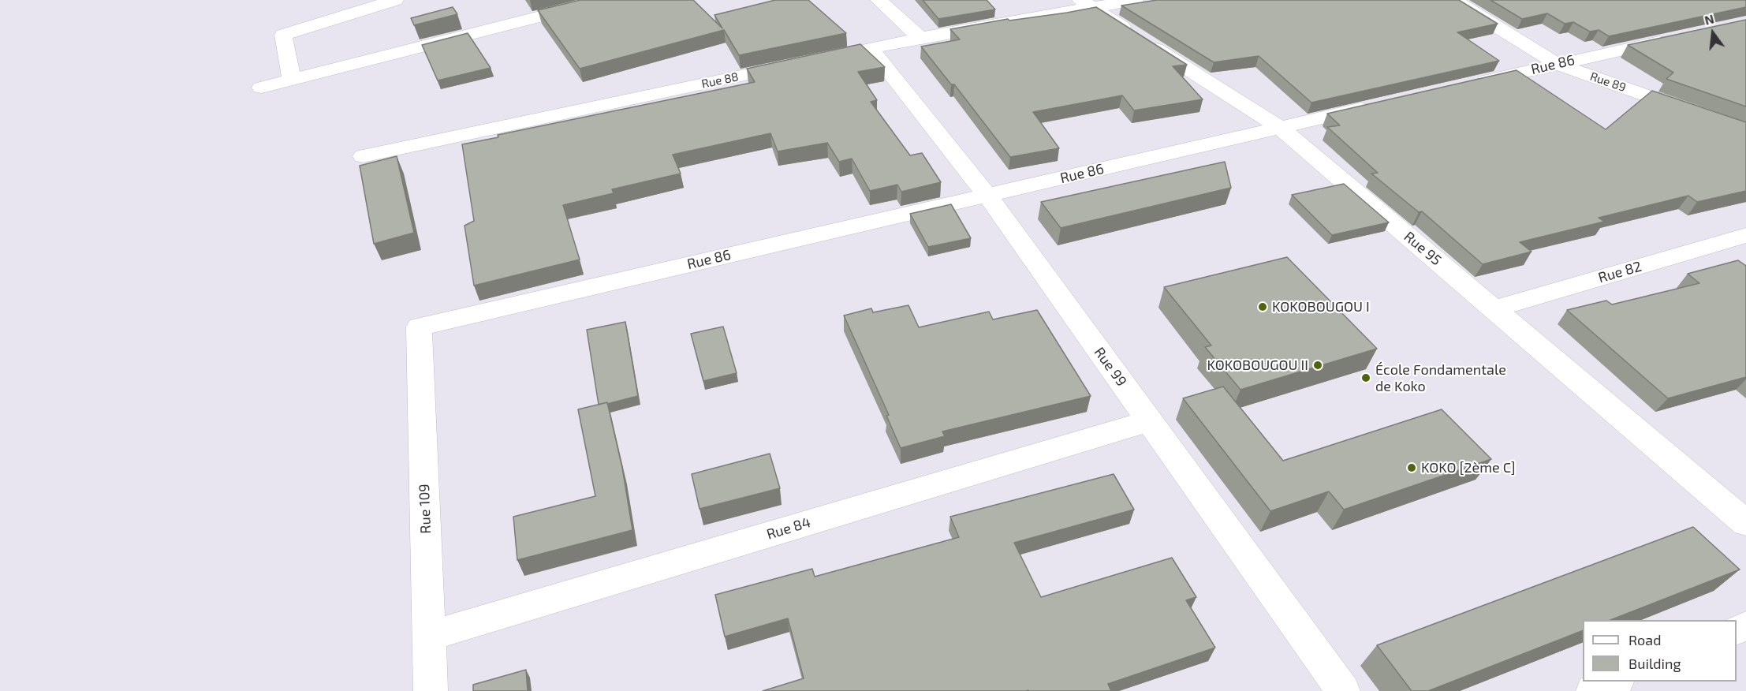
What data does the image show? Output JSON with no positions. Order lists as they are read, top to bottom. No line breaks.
{"streets":{"street":["Rue 86","Rue 88","Rue 89","Rue 95","Rue 82","Rue 99","Rue 109","Rue 84"]},"crossings":[["Rue 86","Rue 89"],["Rue 86","Rue 95"],["Rue 86","Rue 99"],["Rue 86","Rue 109"],["Rue 95","Rue 82"],["Rue 99","Rue 84"],["Rue 109","Rue 84"]],"places":["KOKOBOUGOU I","KOKOBOUGOU II","École Fondamentale de Koko","KOKO [2ème C]"],"legend":["Road","Building"],"north":"top"}
